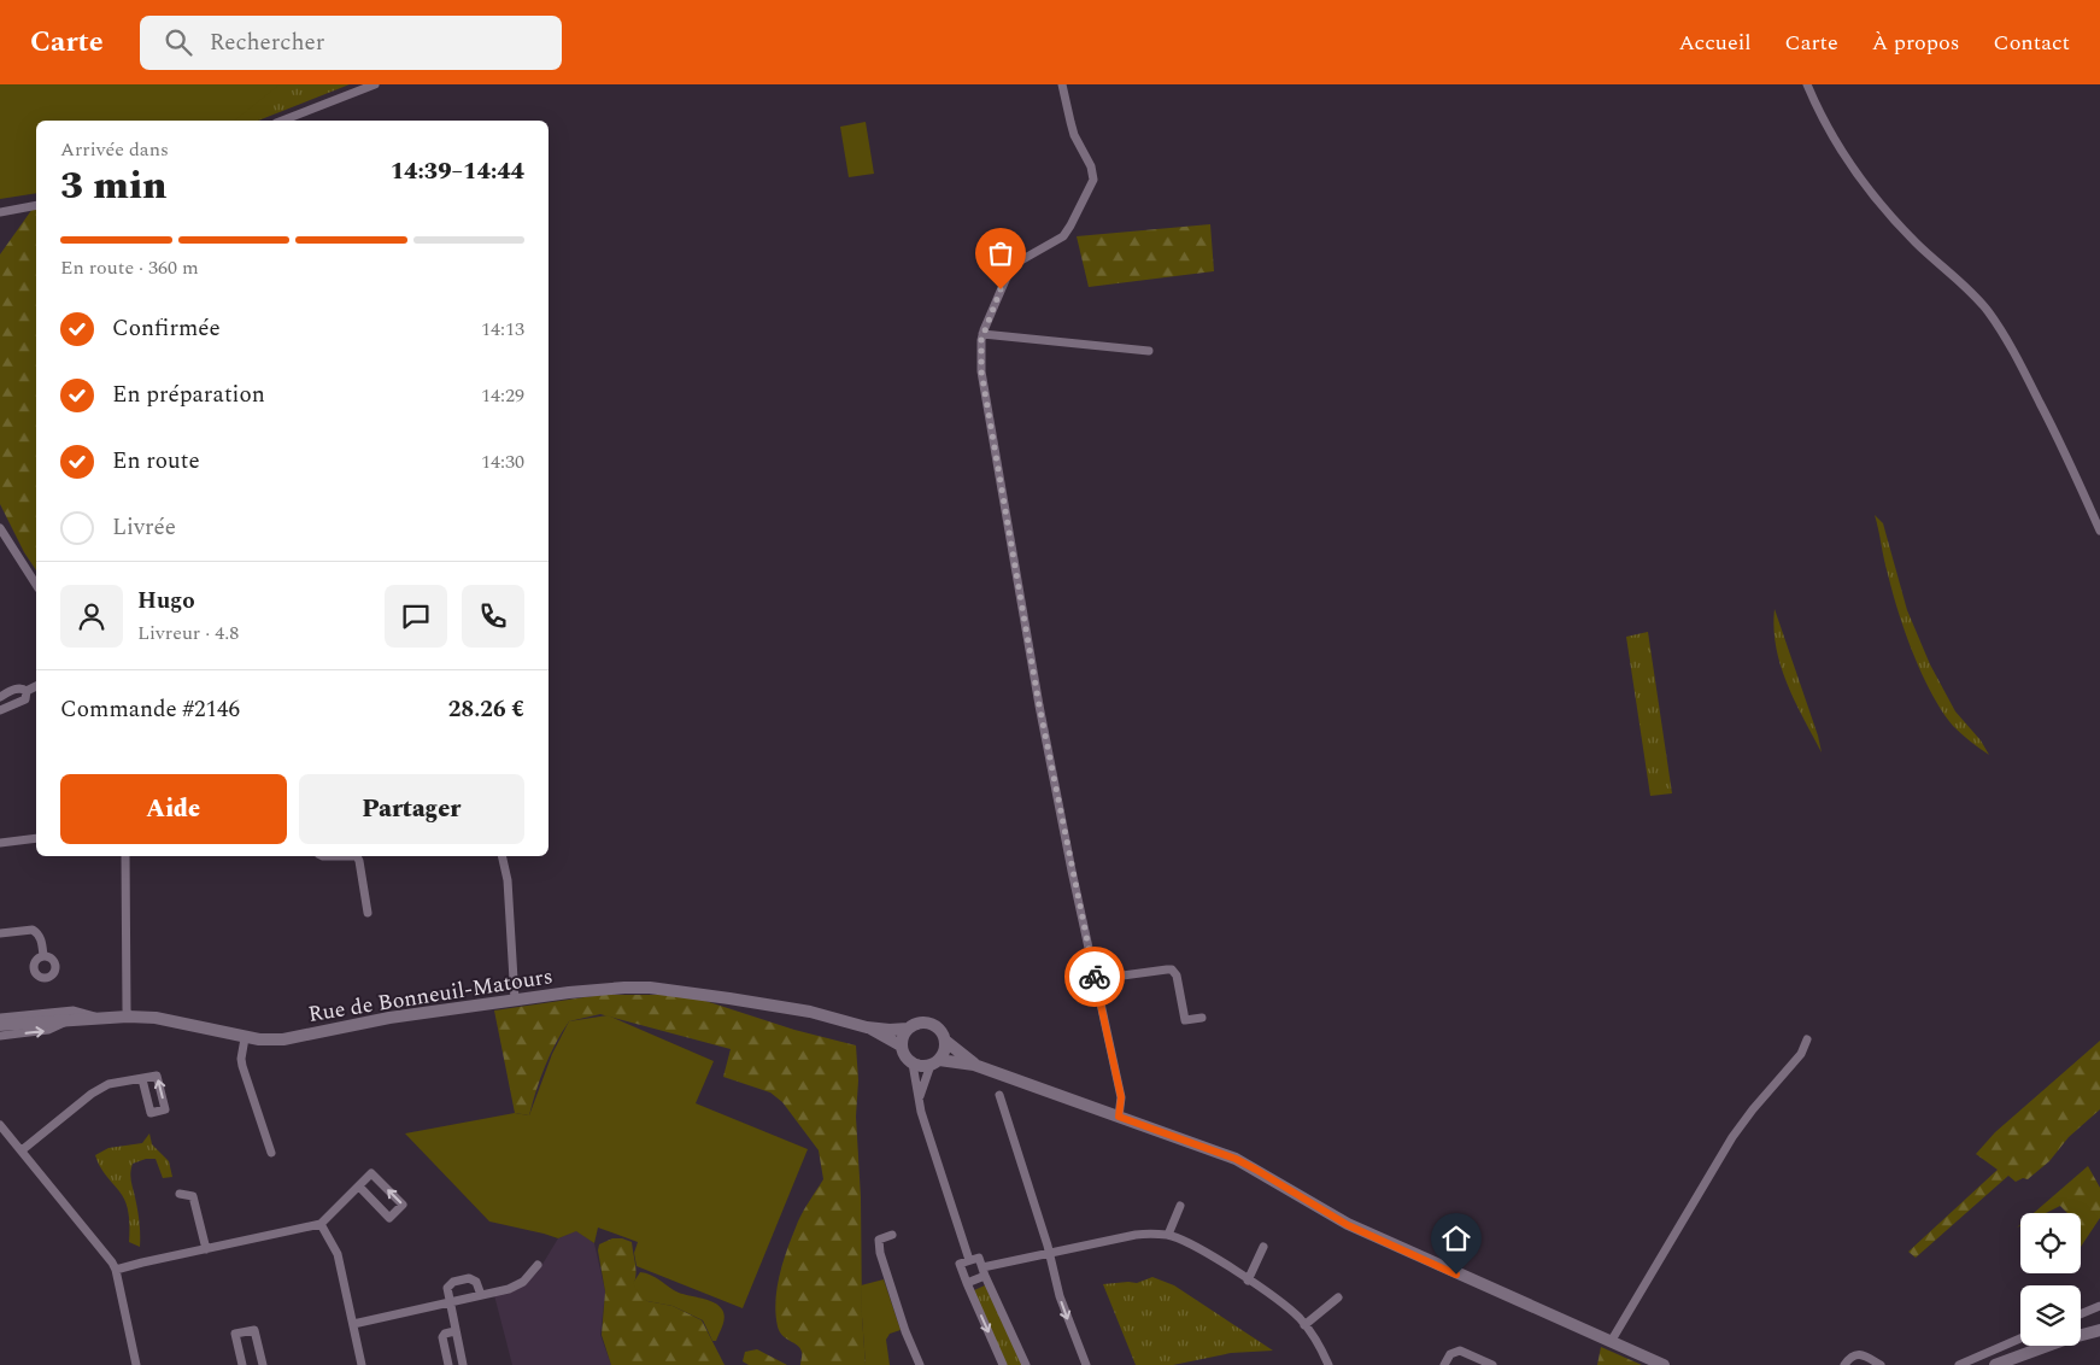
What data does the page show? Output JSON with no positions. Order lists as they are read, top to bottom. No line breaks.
{"streets":{"main road":["Rue de Bonneuil-Matours"]},"page":{"header":"Carte","search":"Rechercher","nav":["Accueil","Carte","À propos","Contact"],"heading":["3 min","Arrivée dans","14:39–14:44"],"panel":["Hugo","Livreur · 4.8","Commande #2146","28.26 €"],"bar":"En route · 360 m","list":[["Confirmée","14:13"],["En préparation","14:29"],["En route","14:30"],"Livrée"],"buttons":["Aide","Partager"]}}
